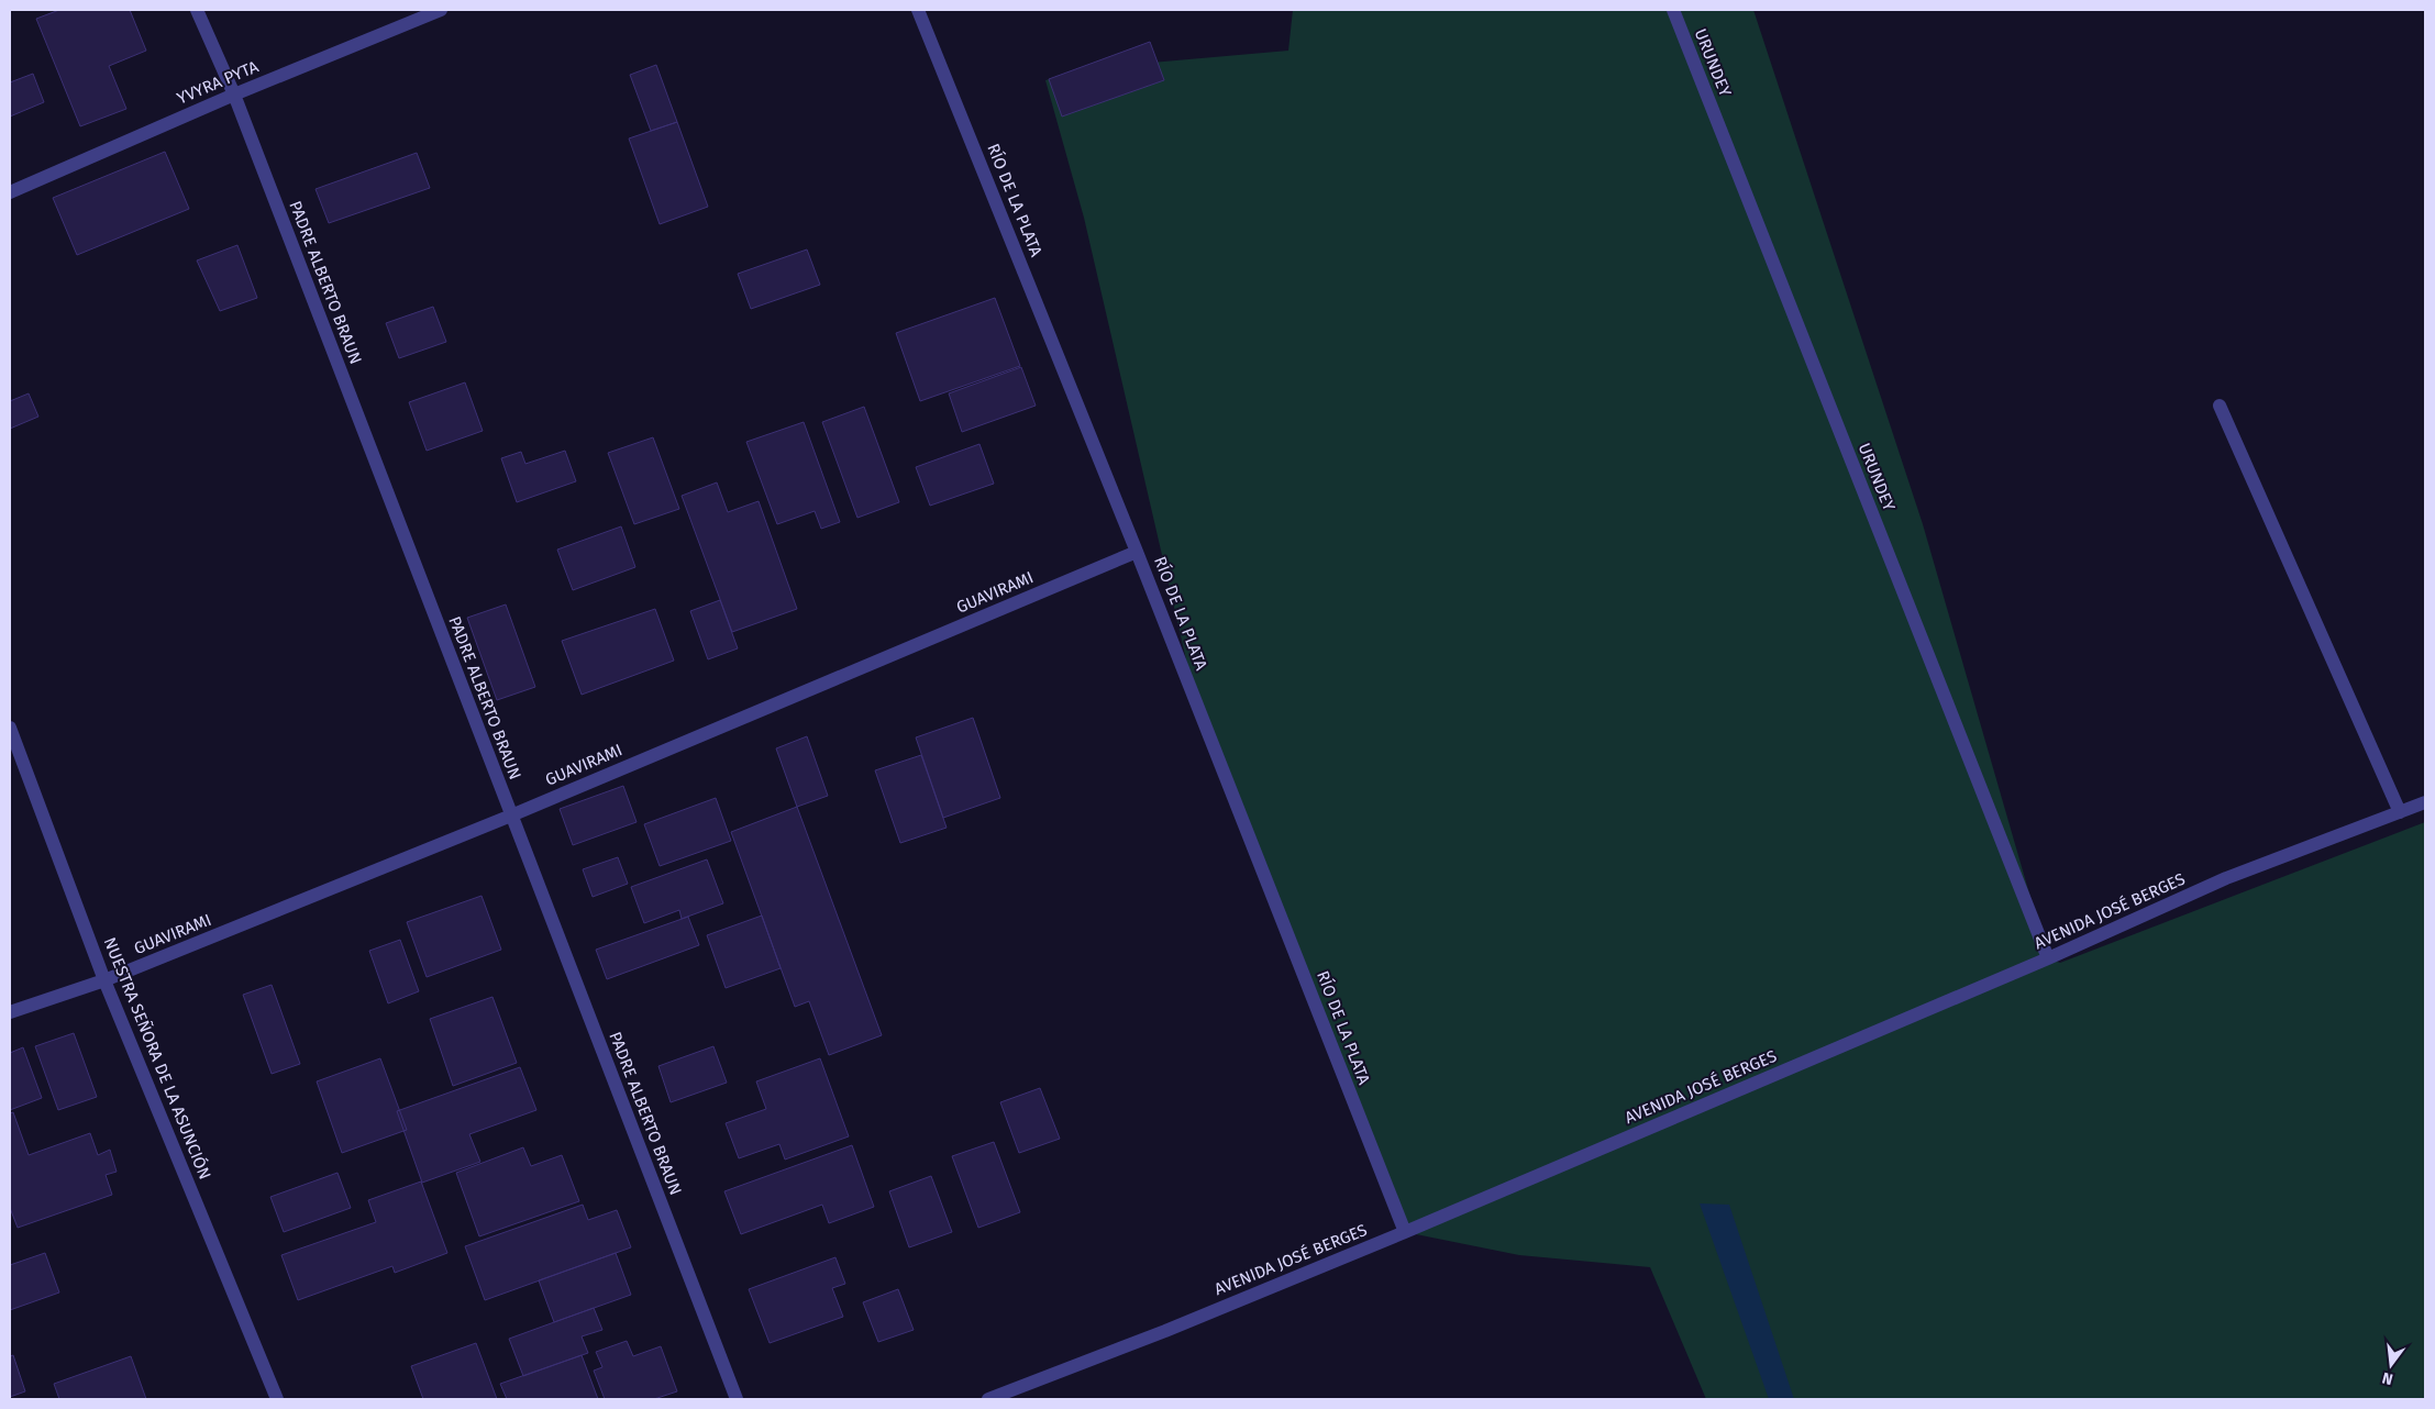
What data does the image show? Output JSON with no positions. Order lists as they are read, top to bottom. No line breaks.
{"streets":{"street":["URUNDEY","YVYRA PYTA","RÍO DE LA PLATA","PADRE ALBERTO BRAUN","GUAVIRAMI","AVENIDA JOSÉ BERGES","NUESTRA SEÑORA DE LA ASUNCIÓN"]},"crossings":[["URUNDEY","AVENIDA JOSÉ BERGES"],["YVYRA PYTA","PADRE ALBERTO BRAUN"],["RÍO DE LA PLATA","GUAVIRAMI"],["RÍO DE LA PLATA","AVENIDA JOSÉ BERGES"],["PADRE ALBERTO BRAUN","GUAVIRAMI"],["GUAVIRAMI","NUESTRA SEÑORA DE LA ASUNCIÓN"]],"north":"bottom"}
